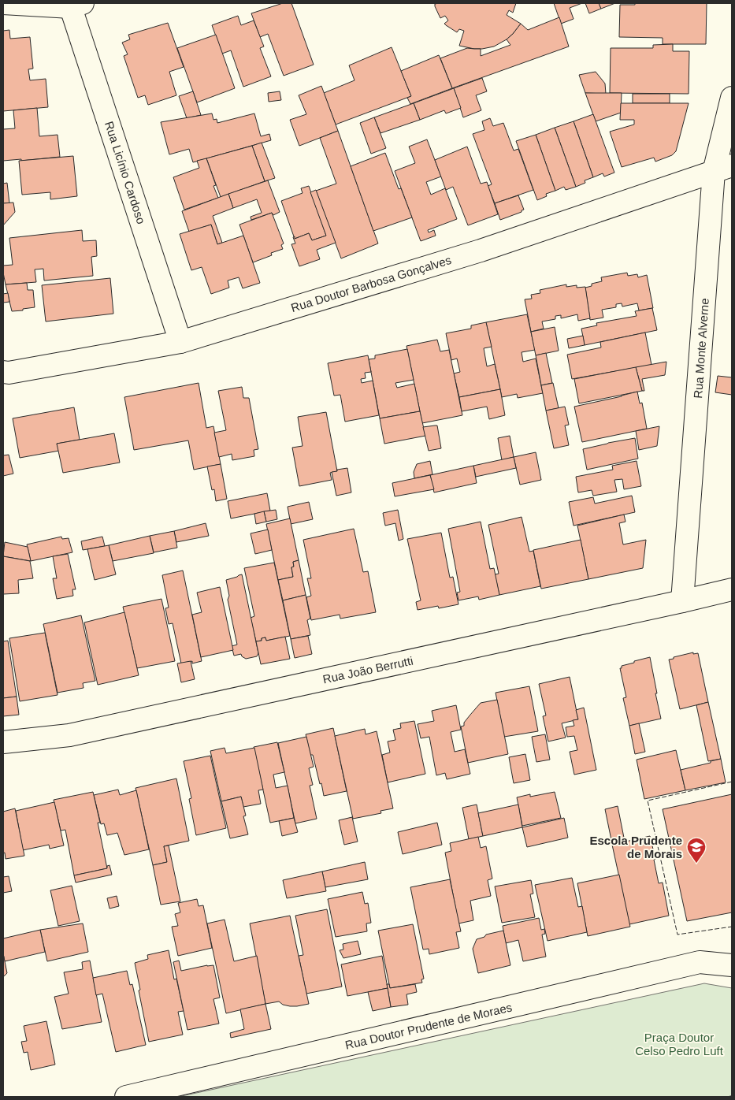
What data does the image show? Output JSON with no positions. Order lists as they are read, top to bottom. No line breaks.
{"streets":{"street":["Rua Licínio Cardoso","Rua Doutor Barbosa Gonçalves","Rua Monte Alverne","Rua João Berrutti","Rua Doutor Prudente de Moraes"]},"crossings":[["Rua Licínio Cardoso","Rua Doutor Barbosa Gonçalves"],["Rua Doutor Barbosa Gonçalves","Rua Monte Alverne"],["Rua Monte Alverne","Rua João Berrutti"]],"parks":["Praça Doutor Celso Pedro Luft"],"places":{"school or university":["Escola Prudente de Morais"]}}
